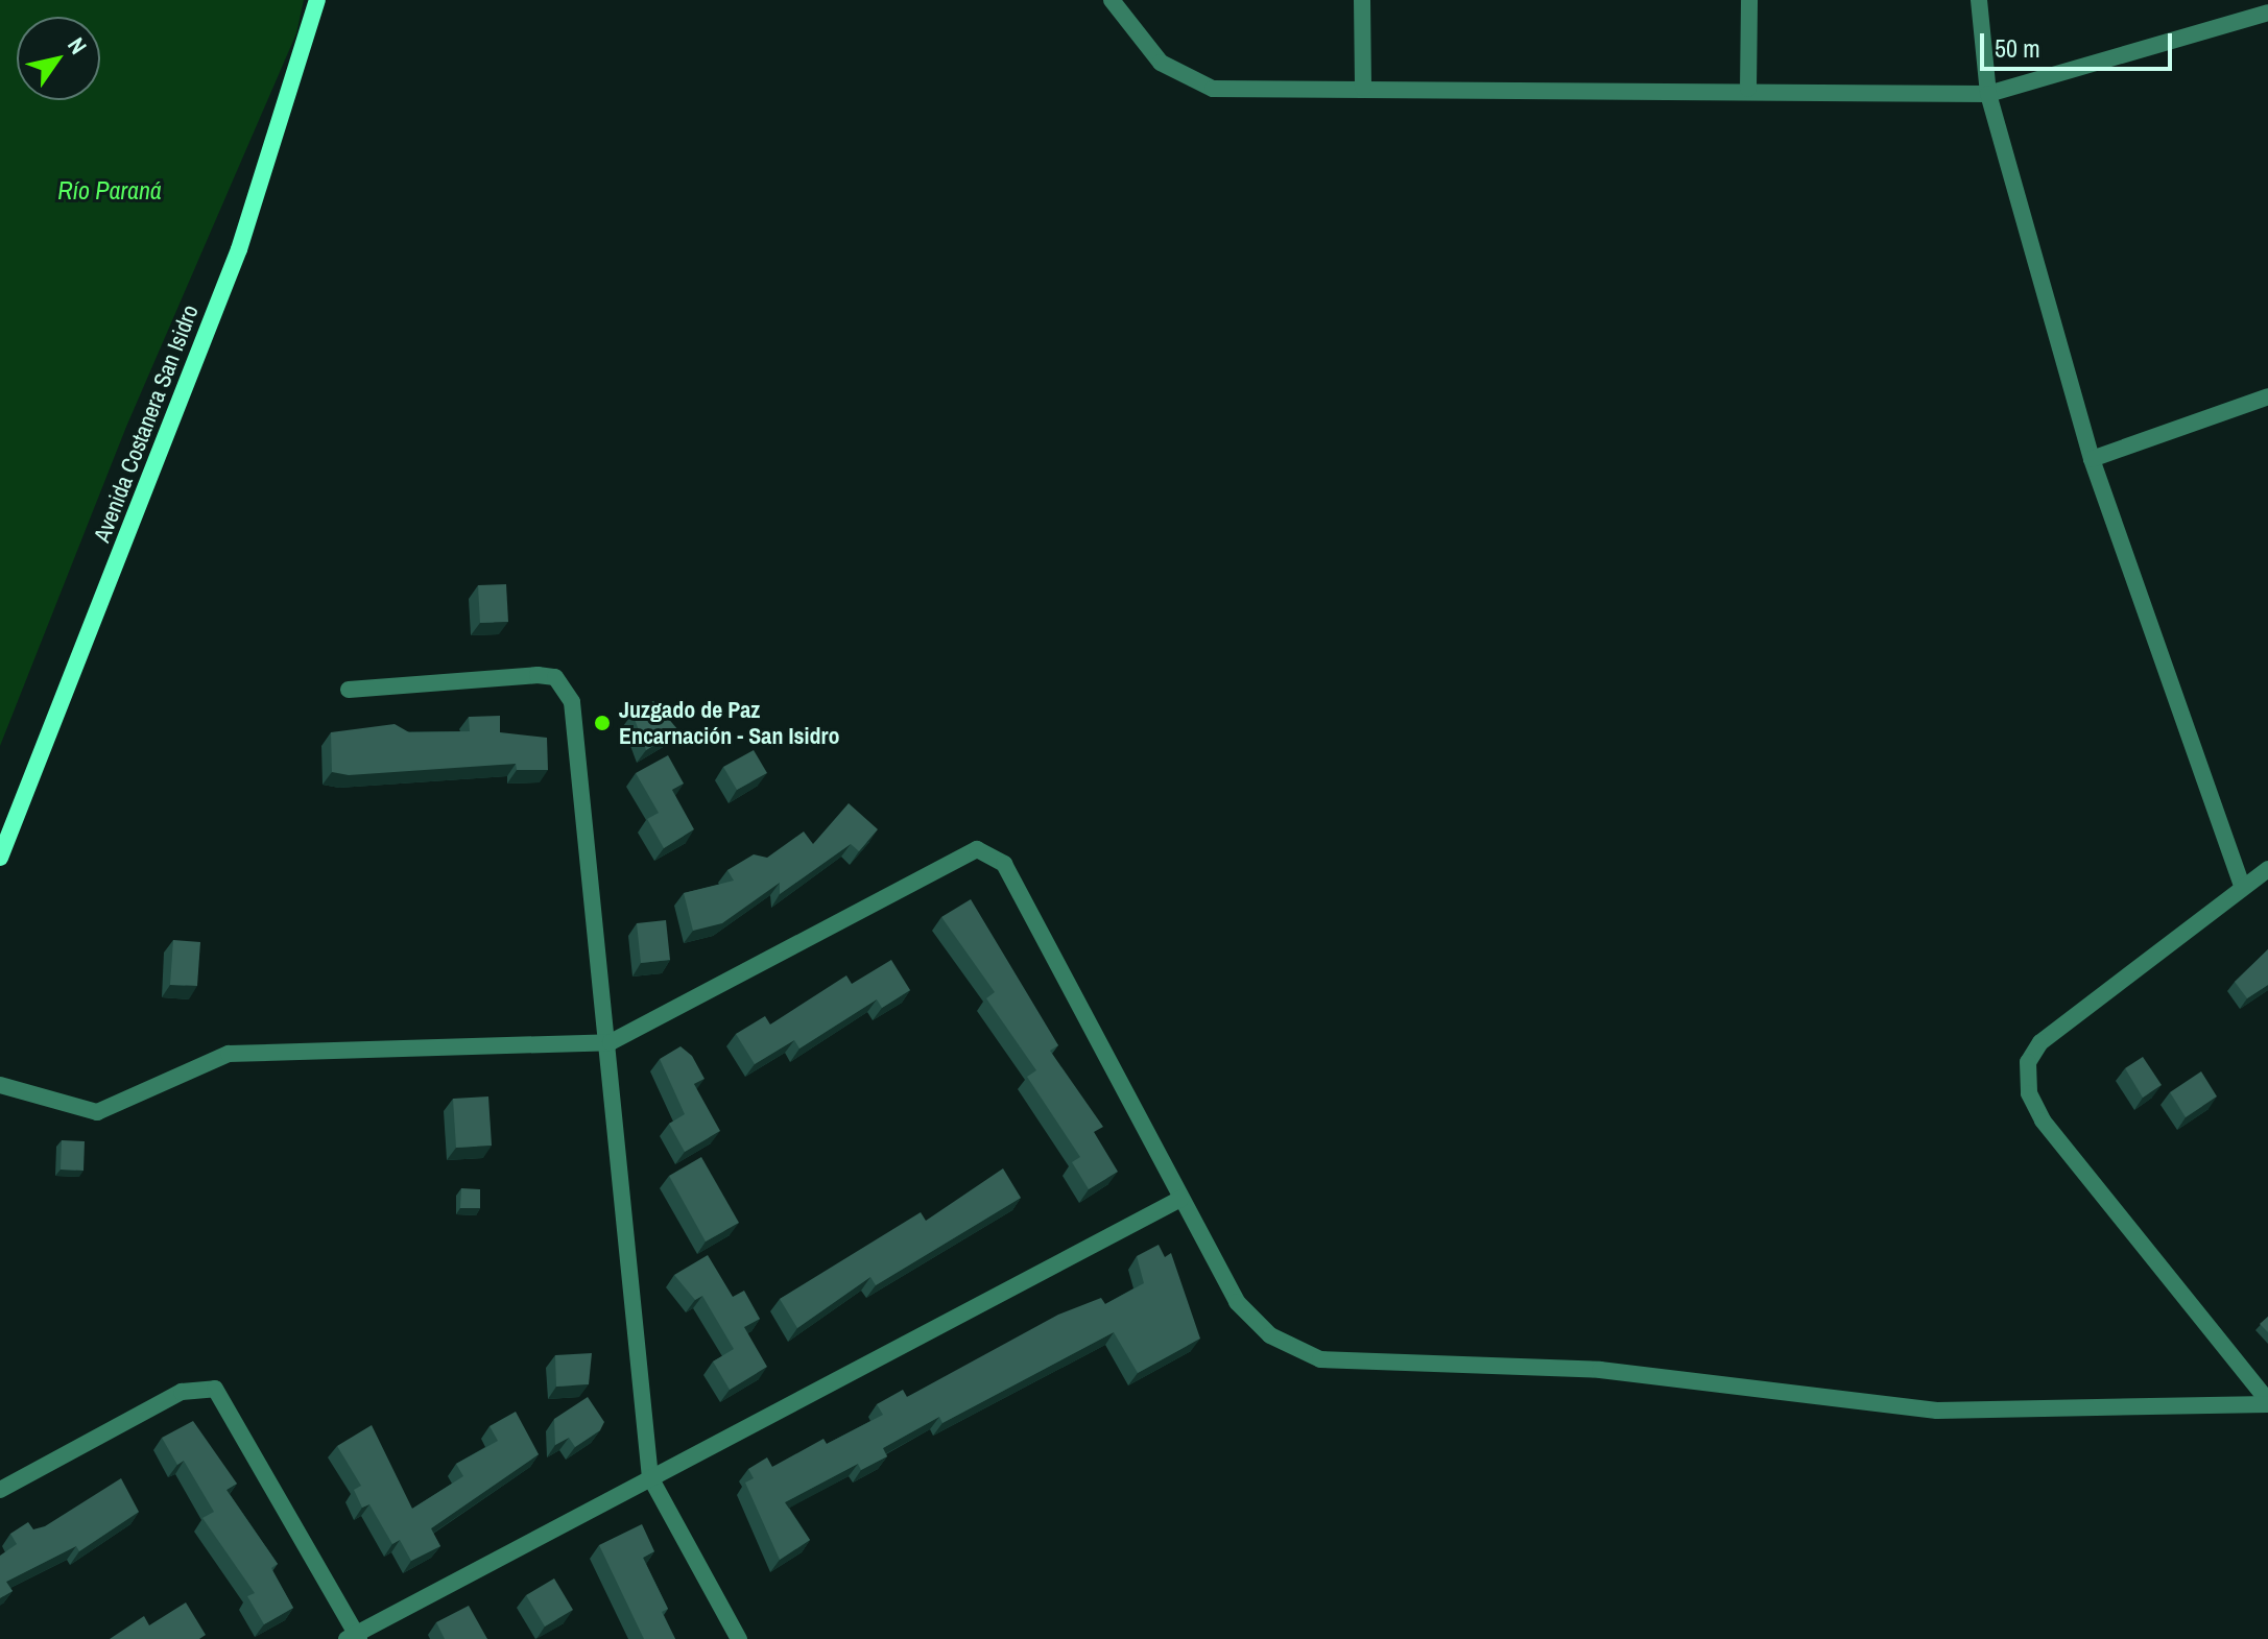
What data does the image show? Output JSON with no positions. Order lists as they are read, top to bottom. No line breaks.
{"streets":{"main road":["Avenida Costanera San Isidro"]},"water":["Río Paraná"],"places":["Juzgado de Paz Encarnación - San Isidro"],"scale_bar":"50 m","north":"top right"}
